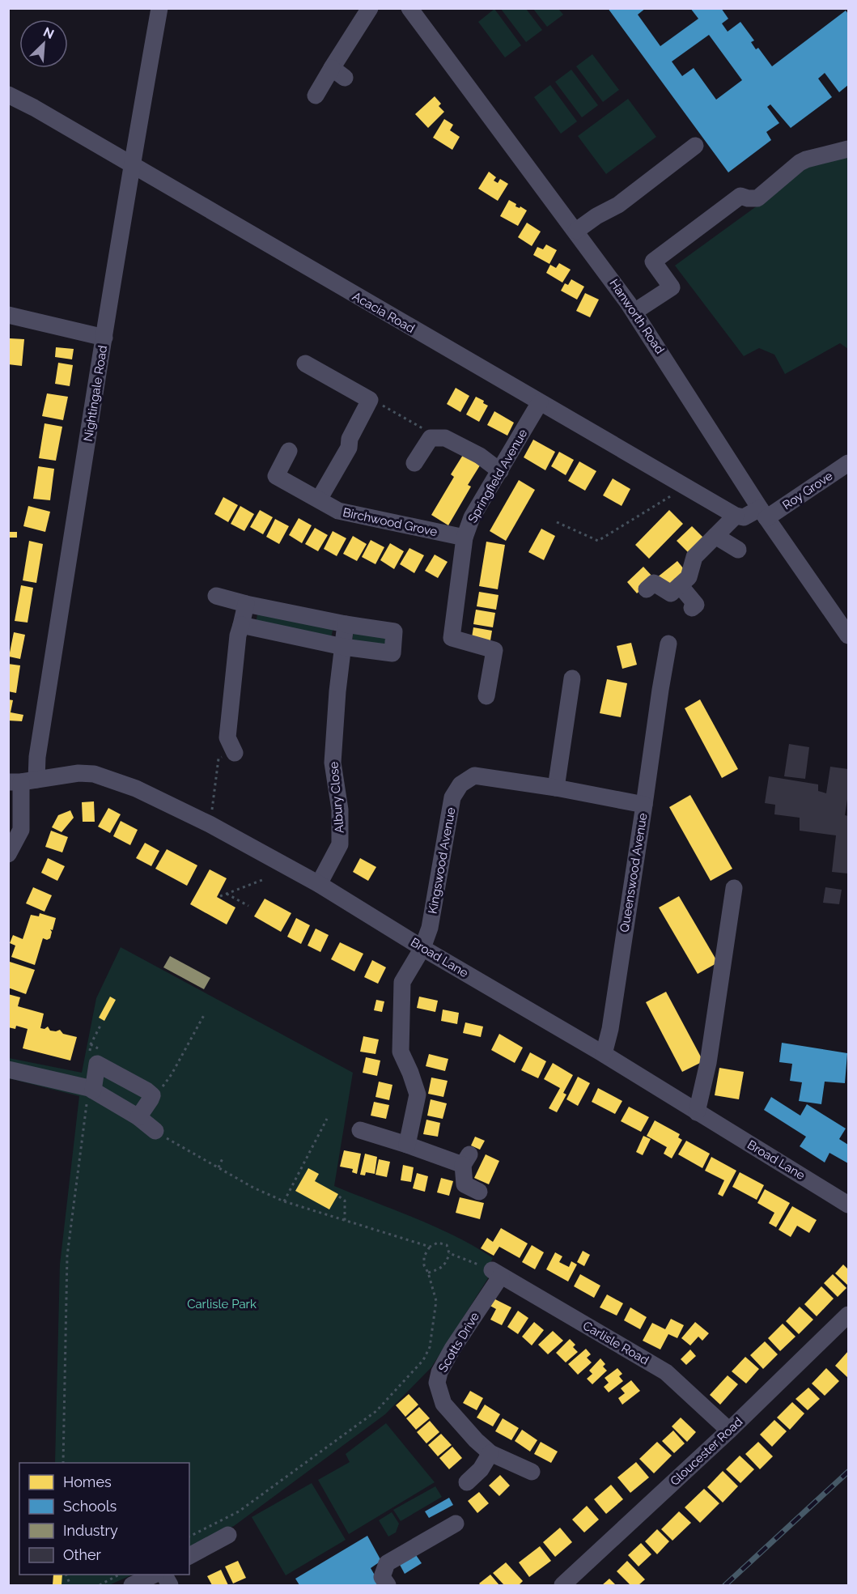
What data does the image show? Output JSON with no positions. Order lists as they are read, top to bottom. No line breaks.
{"streets":{"street":["Acacia Road","Hanworth Road","Nightingale Road","Springfield Avenue","Roy Grove","Birchwood Grove","Albury Close","Kingswood Avenue","Queenswood Avenue","Broad Lane","Scotts Drive","Carlisle Road","Gloucester Road"]},"crossings":[["Acacia Road","Nightingale Road"],["Acacia Road","Springfield Avenue"],["Hanworth Road","Roy Grove"],["Nightingale Road","Broad Lane"],["Springfield Avenue","Birchwood Grove"],["Albury Close","Broad Lane"],["Kingswood Avenue","Queenswood Avenue"],["Kingswood Avenue","Broad Lane"],["Queenswood Avenue","Broad Lane"],["Scotts Drive","Carlisle Road"],["Carlisle Road","Gloucester Road"]],"parks":["Carlisle Park"],"legend":["Homes","Schools","Industry","Other"],"north":"top right"}
